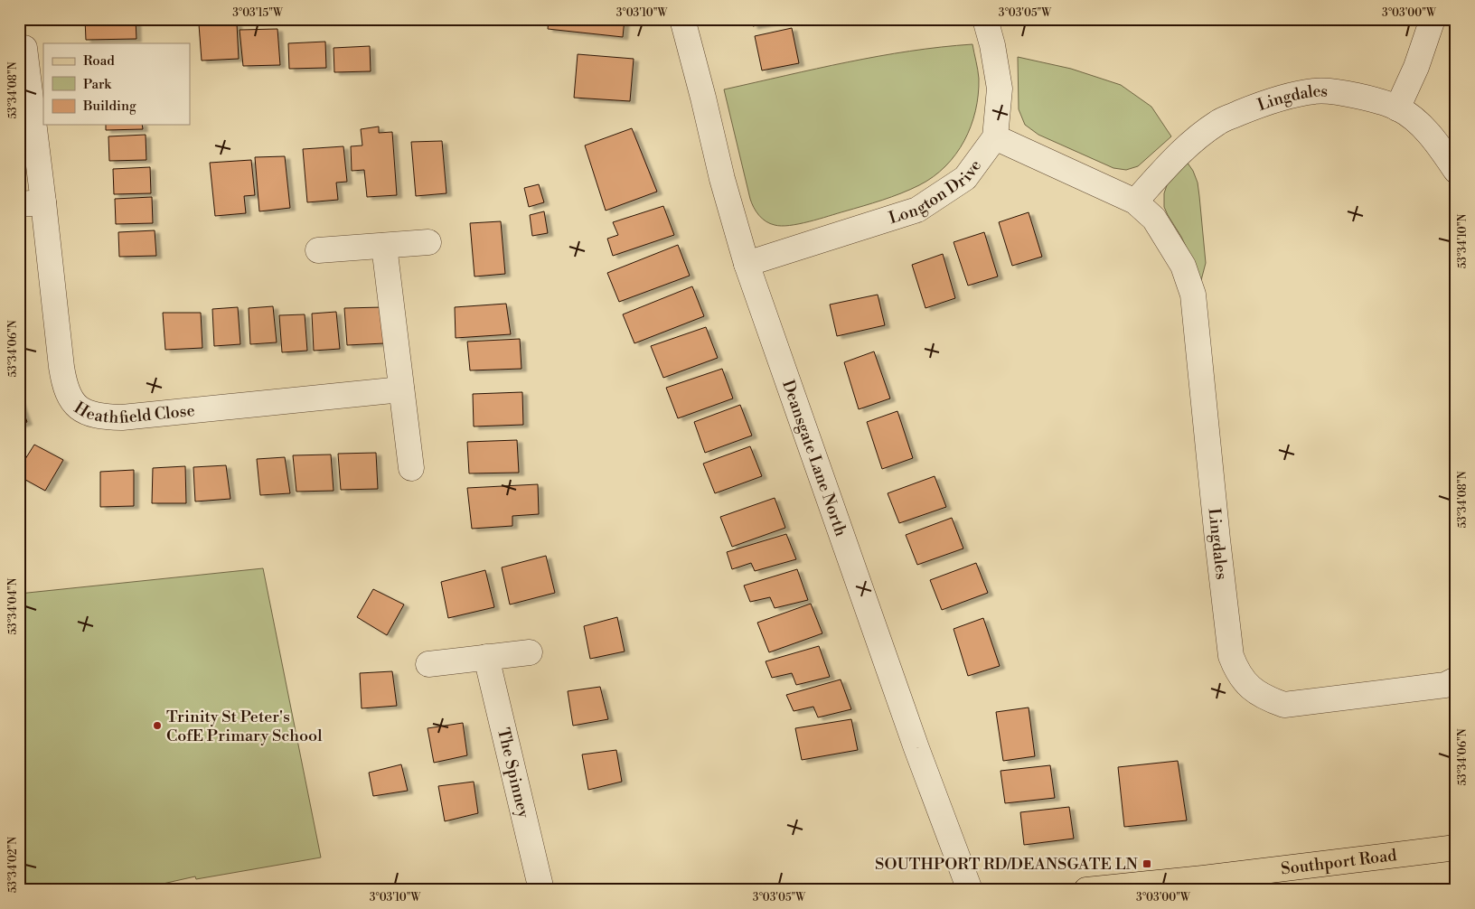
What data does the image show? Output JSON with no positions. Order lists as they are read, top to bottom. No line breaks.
{"streets":{"main road":["Southport Road"],"street":["Lingdales","Longton Drive","Heathfield Close","Deansgate Lane North","The Spinney"]},"crossings":[["Lingdales","Longton Drive"],["Longton Drive","Deansgate Lane North"]],"places":{"other":["Trinity St Peter's CofE Primary School"],"transit":["SOUTHPORT RD/DEANSGATE LN"]},"legend":["Road","Park","Building"],"coordinates":["3°03'15\"W","3°03'10\"W","3°03'05\"W","3°03'00\"W","53°34'08\"N","53°34'10\"N","53°34'06\"N","53°34'04\"N","53°34'02\"N"]}
